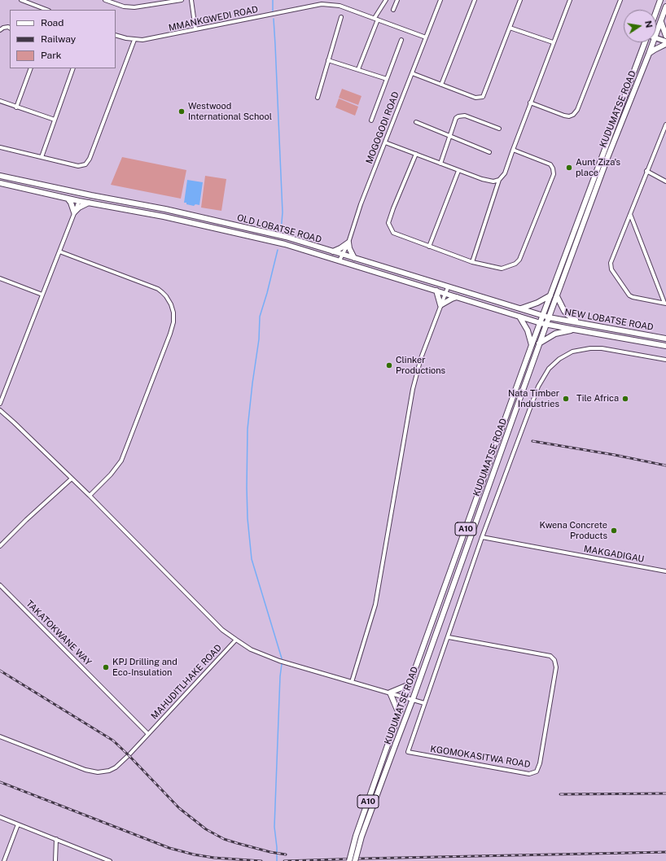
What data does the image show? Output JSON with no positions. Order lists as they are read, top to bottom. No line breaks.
{"streets":{"main road":["KUDUMATSE ROAD","OLD LOBATSE ROAD","NEW LOBATSE ROAD","A10"],"street":["MMANKGWEDI ROAD","MOGOGODI ROAD","MAKGADIGAU","TAKATOKWANE WAY","MAHUDITLHAKE ROAD","KGOMOKASITWA ROAD"]},"crossings":[["MMANKGWEDI ROAD","MOGOGODI ROAD"],["KUDUMATSE ROAD","OLD LOBATSE ROAD"],["KUDUMATSE ROAD","NEW LOBATSE ROAD"],["MOGOGODI ROAD","OLD LOBATSE ROAD"],["OLD LOBATSE ROAD","NEW LOBATSE ROAD"],["TAKATOKWANE WAY","MAHUDITLHAKE ROAD"]],"places":["Westwood International School","Aunt Ziza's place","Clinker Productions","Nata Timber Industries","Tile Africa","Kwena Concrete Products","KPJ Drilling and Eco-Insulation"],"legend":["Road","Railway","Park"],"north":"right"}
